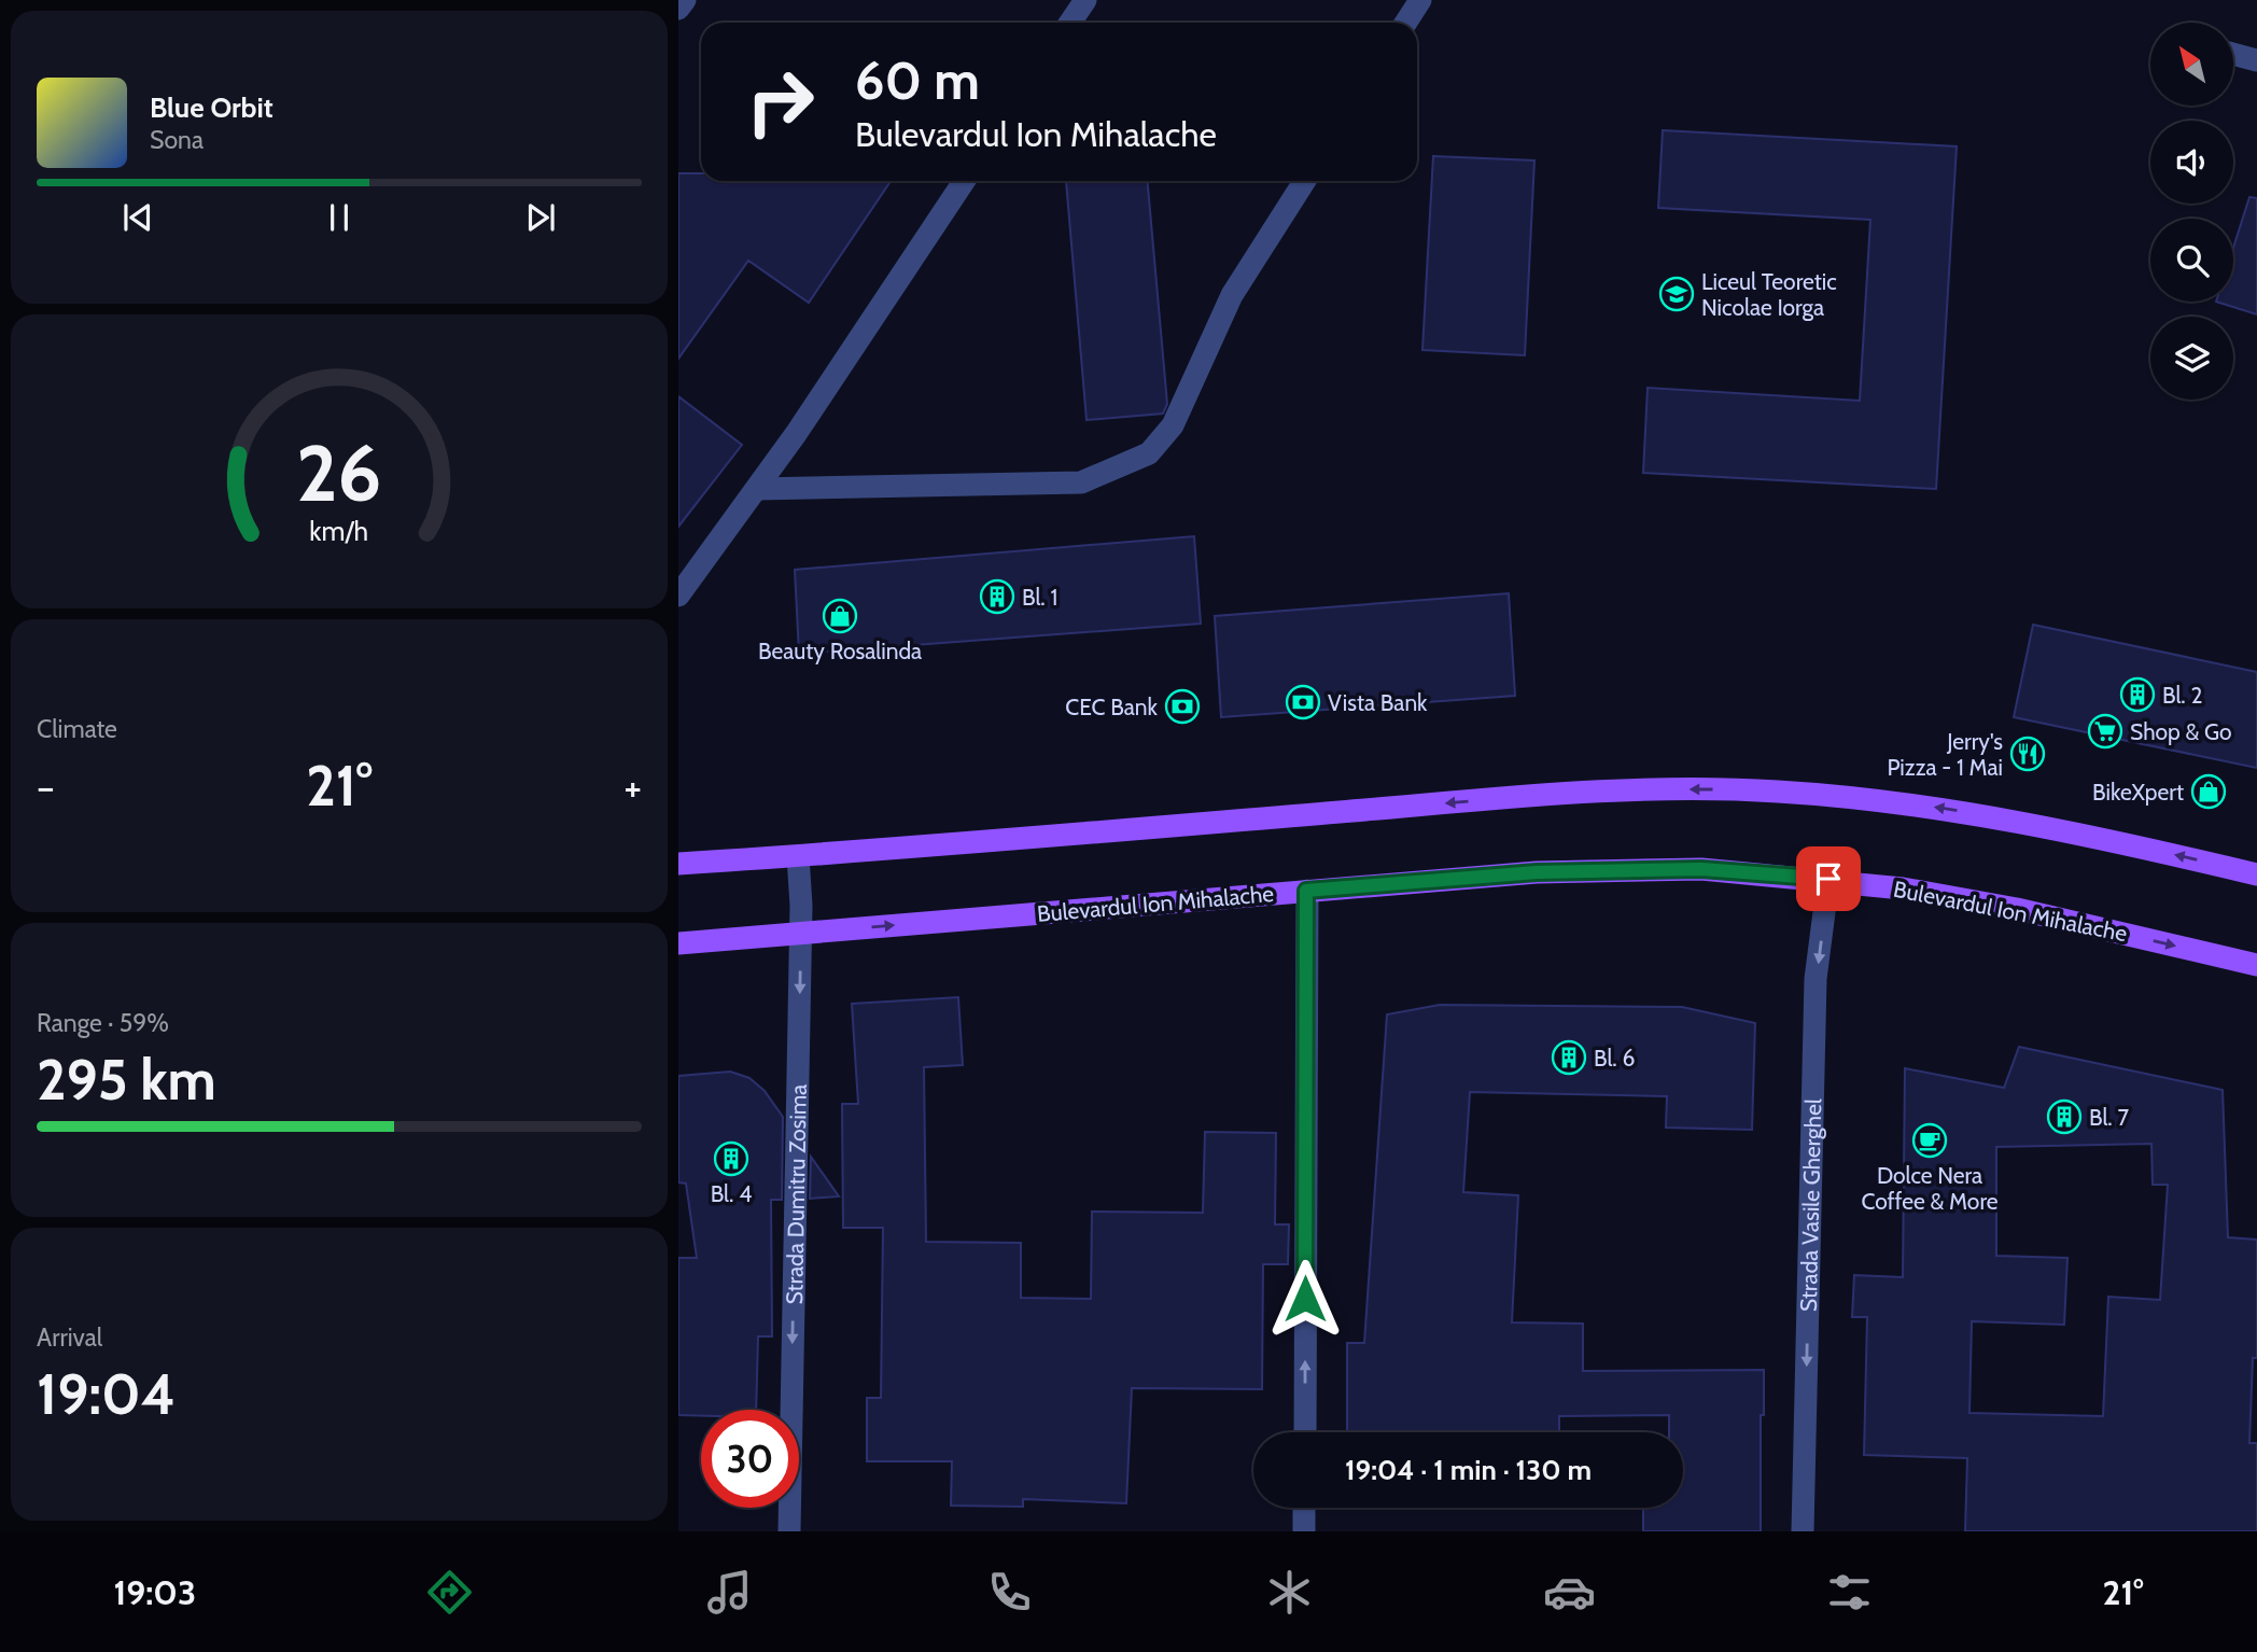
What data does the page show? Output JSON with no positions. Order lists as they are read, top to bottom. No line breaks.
{"streets":{"main road":["Bulevardul Ion Mihalache"],"street":["Strada Dumitru Zosima","Strada Vasile Gherghel"]},"crossings":[["Bulevardul Ion Mihalache","Strada Dumitru Zosima"],["Bulevardul Ion Mihalache","Strada Vasile Gherghel"]],"one_way":["Strada Dumitru Zosima","Strada Vasile Gherghel"],"places":{"school or university":["Liceul Teoretic Nicolae Iorga"],"building":["Bl. 1","Bl. 2","Bl. 6","Bl. 7","Bl. 4"],"shop":["Beauty Rosalinda","BikeXpert"],"bank":["Vista Bank","CEC Bank"],"supermarket":["Shop & Go"],"restaurant":["Jerry's Pizza - 1 Mai"],"cafe":["Dolce Nera Coffee & More"]},"north":"top left","page":{"turn":["60 m","Bulevardul Ion Mihalache"],"song":["Blue Orbit","Sona"],"tile":["Climate",["Range · 59%","295 km"],["Arrival","19:04"]],"heat":["−","21°","+"],"limit":"30","trip":"19:04 · 1 min · 130 m","tabs":["19:03","21°"],"gauge":["26","km/h"]}}
